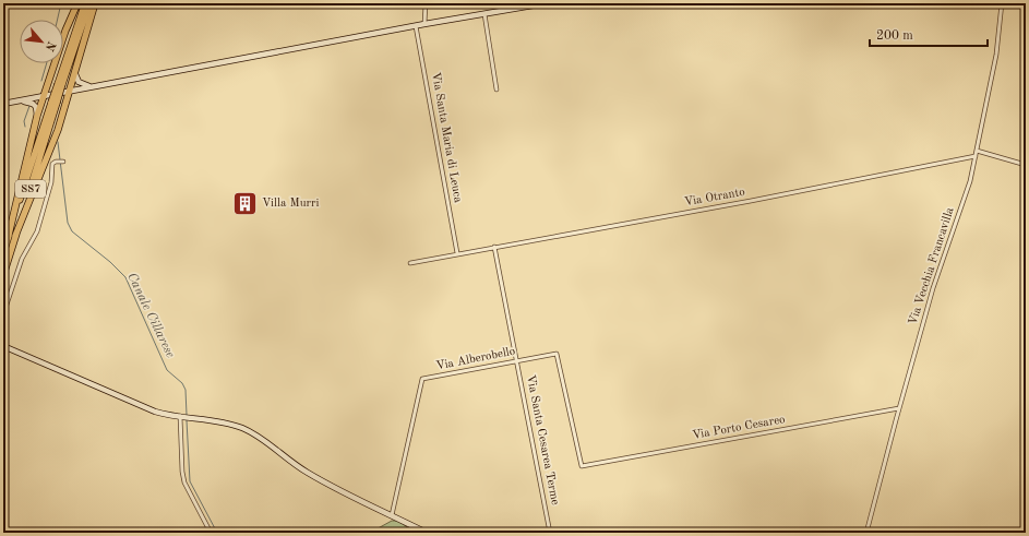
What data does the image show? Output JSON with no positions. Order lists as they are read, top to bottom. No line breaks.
{"streets":{"highway":["SS7"],"street":["Via Santa Maria di Leuca","Via Otranto","Via Vecchia Francavilla","Via Alberobello","Via Porto Cesareo","Via Santa Cesarea Terme"]},"crossings":[["Via Santa Maria di Leuca","Via Otranto"],["Via Otranto","Via Vecchia Francavilla"],["Via Otranto","Via Santa Cesarea Terme"],["Via Vecchia Francavilla","Via Porto Cesareo"],["Via Alberobello","Via Porto Cesareo"],["Via Alberobello","Via Santa Cesarea Terme"]],"water":["Canale Cillarese"],"places":{"building":["Villa Murri"]},"scale_bar":"200 m","north":"bottom right"}
